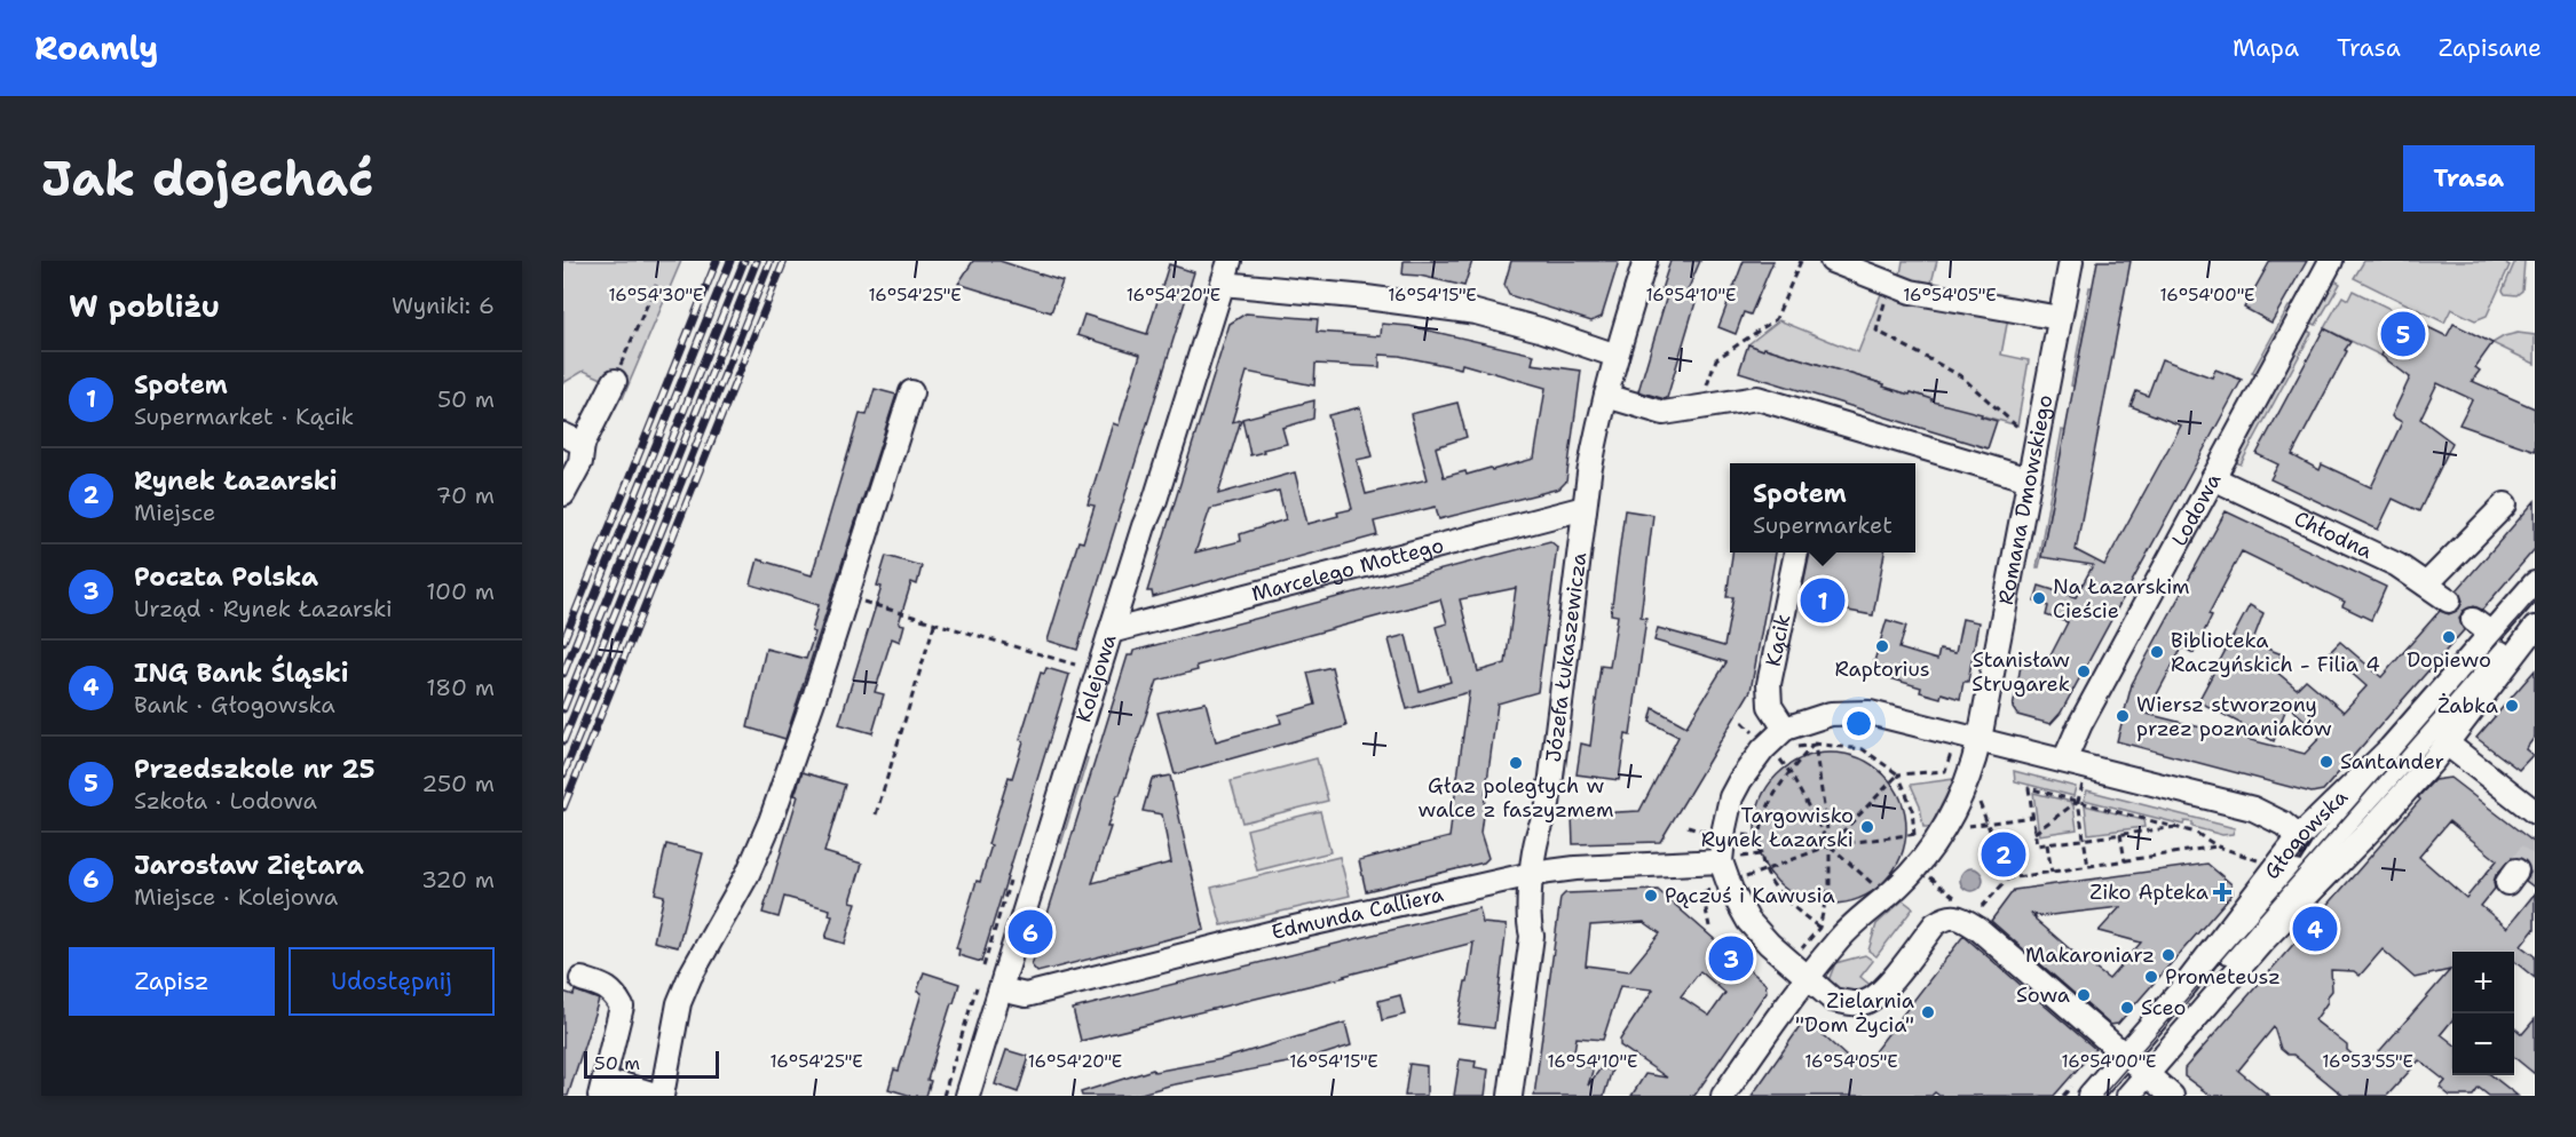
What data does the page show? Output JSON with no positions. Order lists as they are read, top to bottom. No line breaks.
{"streets":{"street":["Romana Dmowskiego","Lodowa","Chłodna","Marcelego Mottego","Kącik","Józefa Łukaszewicza","Kolejowa","Głogowska","Edmunda Calliera"]},"crossings":[["Lodowa","Chłodna"],["Marcelego Mottego","Józefa Łukaszewicza"],["Marcelego Mottego","Kolejowa"],["Józefa Łukaszewicza","Edmunda Calliera"],["Kolejowa","Edmunda Calliera"]],"places":{"other":["Na Łazarskim Cieście","Dopiewo","Raptorius","Biblioteka Raczyńskich - Filia 4","Stanisław Strugarek","Żabka","Wiersz stworzony przez poznaniaków","Santander","Głaz poległych w walce z faszyzmem","Targowisko Rynek Łazarski","Pączuś i Kawusia","Makaroniarz","Prometeusz","Sowa","Sceo","Zielarnia \"Dom Życia\""],"health":["Ziko Apteka"]},"scale_bar":"50 m","page":{"header":"Roamly","nav":["Mapa","Trasa","Zapisane"],"buttons":["Trasa",["Zapisz","Udostępnij"]],"title":"Jak dojechać","heading":["W pobliżu","Wyniki: 6"],"pins":["5","1","2","4","6","3"],"list":[{"mark":"1","name":"Społem","note":"Supermarket · Kącik","value":"50 m"},{"mark":"2","name":"Rynek Łazarski","note":"Miejsce","value":"70 m"},{"mark":"3","name":"Poczta Polska","note":"Urząd · Rynek Łazarski","value":"100 m"},{"mark":"4","name":"ING Bank Śląski","note":"Bank · Głogowska","value":"180 m"},{"mark":"5","name":"Przedszkole nr 25","note":"Szkoła · Lodowa","value":"250 m"},{"mark":"6","name":"Jarosław Ziętara","note":"Miejsce · Kolejowa","value":"320 m"}],"popup":["Społem","Supermarket"],"map_buttons":["+","−"],"scale":"50 m"},"coordinates":["16°54'30\"E","16°54'25\"E","16°54'20\"E","16°54'15\"E","16°54'10\"E","16°54'05\"E","16°54'00\"E","16°53'55\"E"]}
